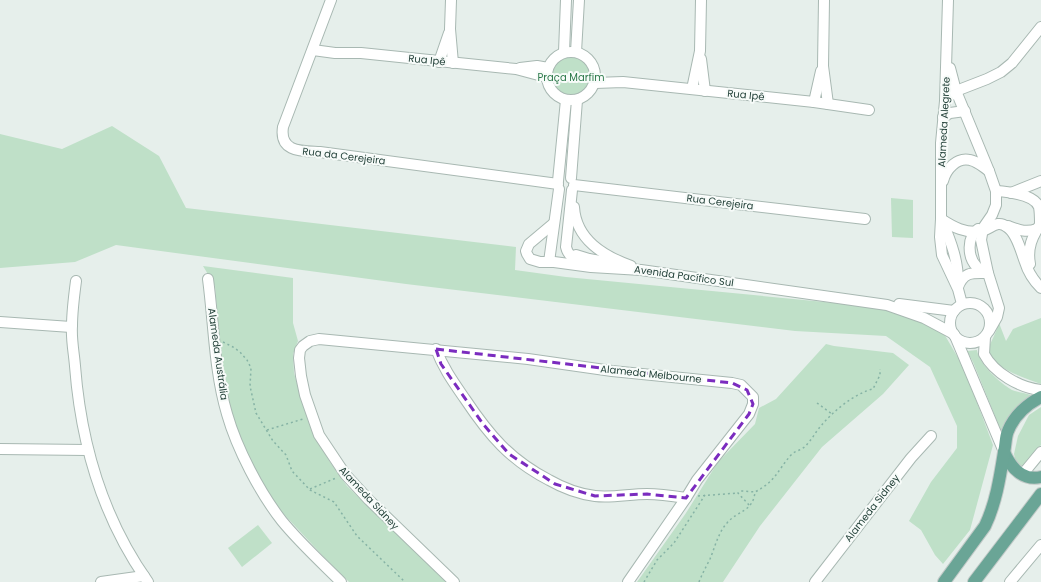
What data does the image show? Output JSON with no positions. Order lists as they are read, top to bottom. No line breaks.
{"streets":{"street":["Rua Ipê","Alameda Alegrete","Rua da Cerejeira","Rua Cerejeira","Avenida Pacífico Sul","Alameda Austrália","Alameda Melbourne","Alameda Sidney"]},"crossings":[["Rua Ipê","Rua da Cerejeira"],["Rua da Cerejeira","Rua Cerejeira"],["Alameda Melbourne","Alameda Sidney"]],"parks":["Praça Marfim"]}
